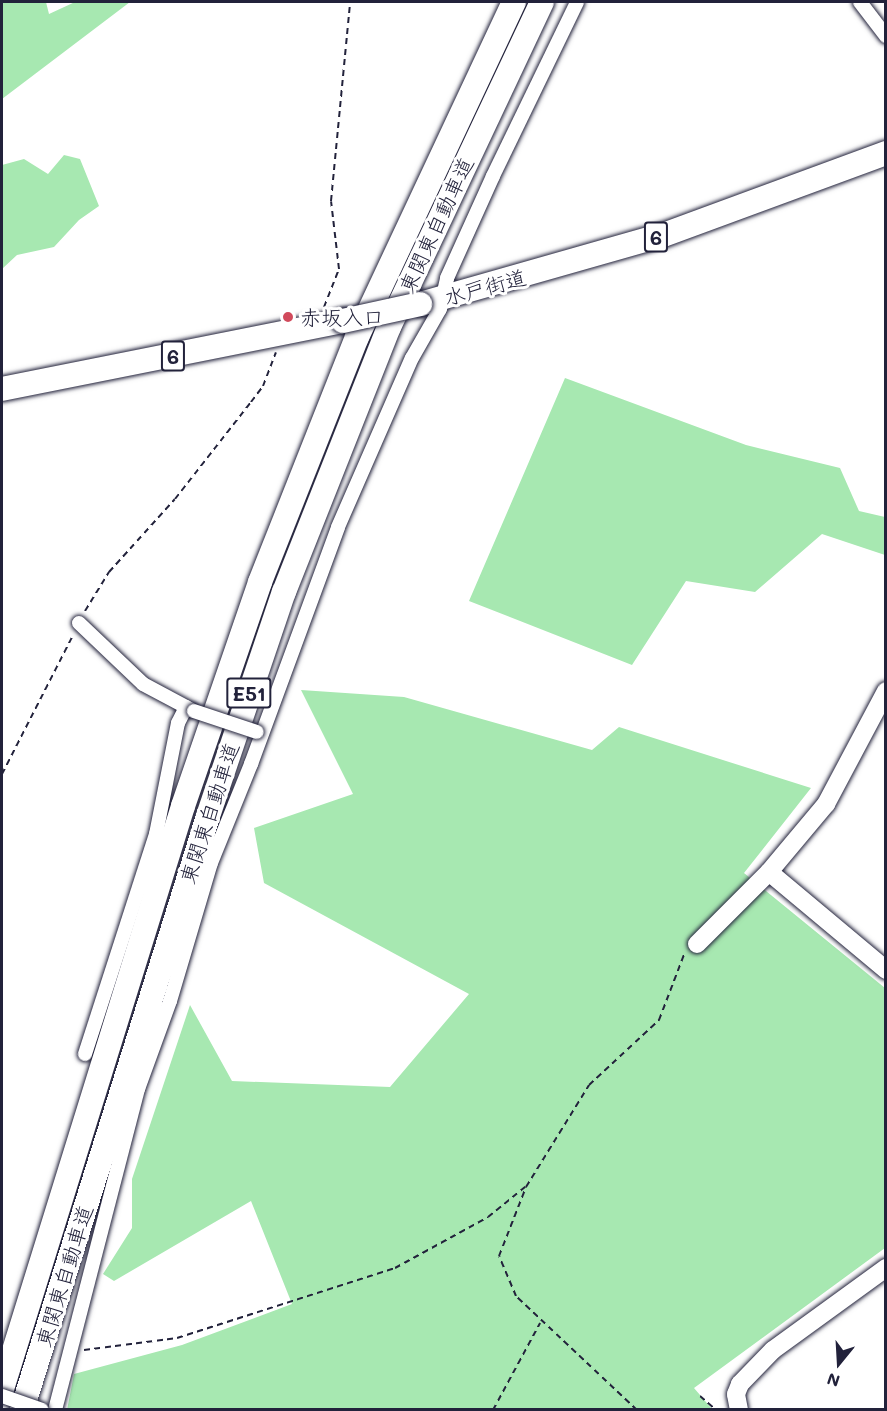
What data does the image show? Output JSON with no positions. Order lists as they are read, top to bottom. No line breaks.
{"streets":{"highway":["東関東自動車道","6","水戸街道","E51"]},"places":["赤坂入口"],"north":"bottom"}
